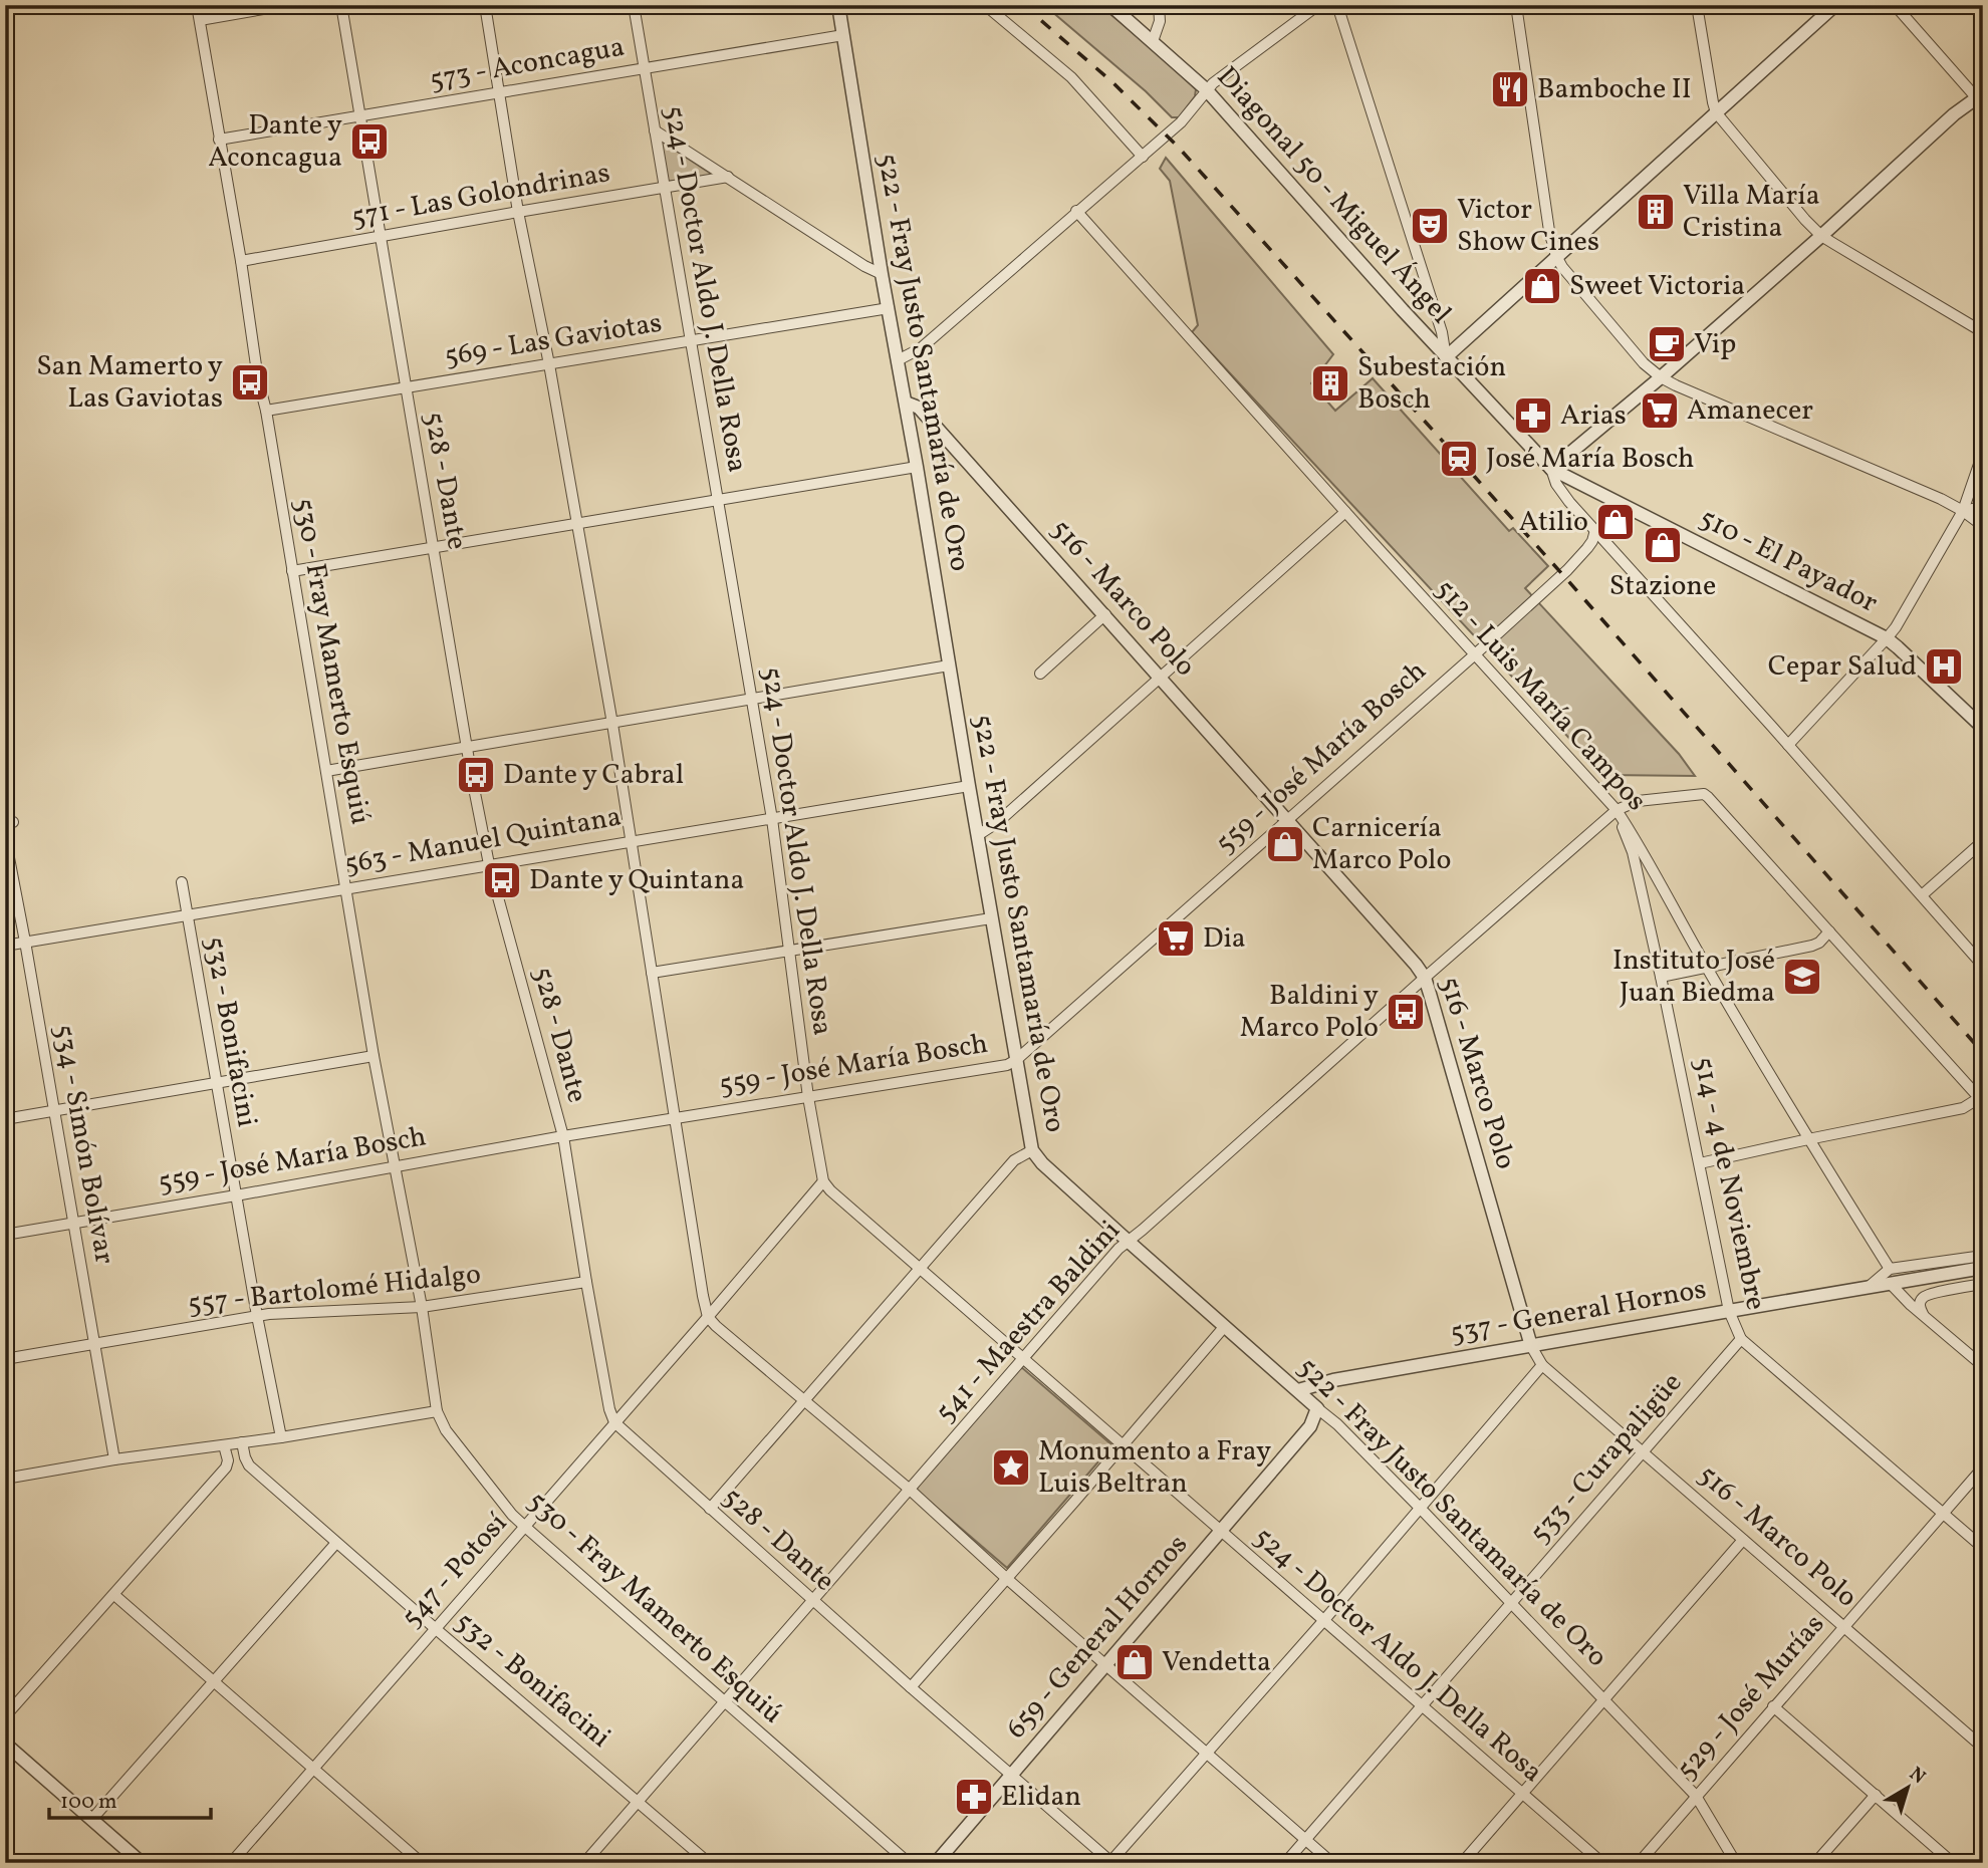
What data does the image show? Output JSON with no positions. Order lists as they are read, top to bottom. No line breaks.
{"streets":{"street":["573 - Aconcagua","571 - Las Golondrinas","Diagonal 50 - Miguel Ángel","524 - Doctor Aldo J. Della Rosa","569 - Las Gaviotas","522 - Fray Justo Santamaría de Oro","528 - Dante","510 - El Payador","516 - Marco Polo","530 - Fray Mamerto Esquiú","512 - Luis María Campos","559 - José María Bosch","563 - Manuel Quintana","532 - Bonifacini","534 - Simón Bolívar","514 - 4 de Noviembre","557 - Bartolomé Hidalgo","537 - General Hornos","541 - Maestra Baldini","533 - Curapaligüe","547 - Potosí","659 - General Hornos","529 - José Murías"]},"crossings":[["573 - Aconcagua","524 - Doctor Aldo J. Della Rosa"],["573 - Aconcagua","522 - Fray Justo Santamaría de Oro"],["573 - Aconcagua","528 - Dante"],["573 - Aconcagua","530 - Fray Mamerto Esquiú"],["571 - Las Golondrinas","524 - Doctor Aldo J. Della Rosa"],["571 - Las Golondrinas","528 - Dante"],["571 - Las Golondrinas","530 - Fray Mamerto Esquiú"],["Diagonal 50 - Miguel Ángel","510 - El Payador"],["Diagonal 50 - Miguel Ángel","559 - José María Bosch"],["524 - Doctor Aldo J. Della Rosa","569 - Las Gaviotas"],["524 - Doctor Aldo J. Della Rosa","559 - José María Bosch"],["524 - Doctor Aldo J. Della Rosa","563 - Manuel Quintana"],["524 - Doctor Aldo J. Della Rosa","541 - Maestra Baldini"],["524 - Doctor Aldo J. Della Rosa","533 - Curapaligüe"],["524 - Doctor Aldo J. Della Rosa","547 - Potosí"],["524 - Doctor Aldo J. Della Rosa","659 - General Hornos"],["569 - Las Gaviotas","522 - Fray Justo Santamaría de Oro"],["569 - Las Gaviotas","528 - Dante"],["569 - Las Gaviotas","530 - Fray Mamerto Esquiú"],["522 - Fray Justo Santamaría de Oro","516 - Marco Polo"],["522 - Fray Justo Santamaría de Oro","559 - José María Bosch"],["522 - Fray Justo Santamaría de Oro","563 - Manuel Quintana"],["522 - Fray Justo Santamaría de Oro","537 - General Hornos"],["522 - Fray Justo Santamaría de Oro","541 - Maestra Baldini"],["522 - Fray Justo Santamaría de Oro","533 - Curapaligüe"],["522 - Fray Justo Santamaría de Oro","659 - General Hornos"],["522 - Fray Justo Santamaría de Oro","529 - José Murías"],["528 - Dante","559 - José María Bosch"],["528 - Dante","563 - Manuel Quintana"],["528 - Dante","557 - Bartolomé Hidalgo"],["528 - Dante","541 - Maestra Baldini"],["528 - Dante","547 - Potosí"],["528 - Dante","659 - General Hornos"],["516 - Marco Polo","559 - José María Bosch"],["516 - Marco Polo","537 - General Hornos"],["516 - Marco Polo","541 - Maestra Baldini"],["516 - Marco Polo","533 - Curapaligüe"],["516 - Marco Polo","529 - José Murías"],["530 - Fray Mamerto Esquiú","559 - José María Bosch"],["530 - Fray Mamerto Esquiú","563 - Manuel Quintana"],["530 - Fray Mamerto Esquiú","557 - Bartolomé Hidalgo"],["530 - Fray Mamerto Esquiú","541 - Maestra Baldini"],["530 - Fray Mamerto Esquiú","547 - Potosí"],["512 - Luis María Campos","559 - José María Bosch"],["512 - Luis María Campos","514 - 4 de Noviembre"],["512 - Luis María Campos","541 - Maestra Baldini"],["559 - José María Bosch","532 - Bonifacini"],["559 - José María Bosch","534 - Simón Bolívar"],["563 - Manuel Quintana","532 - Bonifacini"],["563 - Manuel Quintana","534 - Simón Bolívar"],["532 - Bonifacini","557 - Bartolomé Hidalgo"],["532 - Bonifacini","541 - Maestra Baldini"],["532 - Bonifacini","547 - Potosí"],["534 - Simón Bolívar","557 - Bartolomé Hidalgo"],["514 - 4 de Noviembre","537 - General Hornos"],["514 - 4 de Noviembre","541 - Maestra Baldini"],["514 - 4 de Noviembre","533 - Curapaligüe"],["514 - 4 de Noviembre","529 - José Murías"]],"places":{"restaurant":["Bamboche II"],"bus stop":["Dante y Aconcagua","San Mamerto y Las Gaviotas","Dante y Cabral","Dante y Quintana","Baldini y Marco Polo"],"building":["Villa María Cristina","Subestación Bosch"],"theatre":["Victor Show Cines"],"shop":["Sweet Victoria","Atilio","Stazione","Carnicería Marco Polo","Vendetta"],"cafe":["Vip"],"supermarket":["Amanecer","Dia"],"pharmacy":["Arias","Elidan"],"station":["José María Bosch"],"hospital":["Cepar Salud"],"school or university":["Instituto José Juan Biedma"],"place":["Monumento a Fray Luis Beltran"]},"scale_bar":"100 m","north":"top right"}
